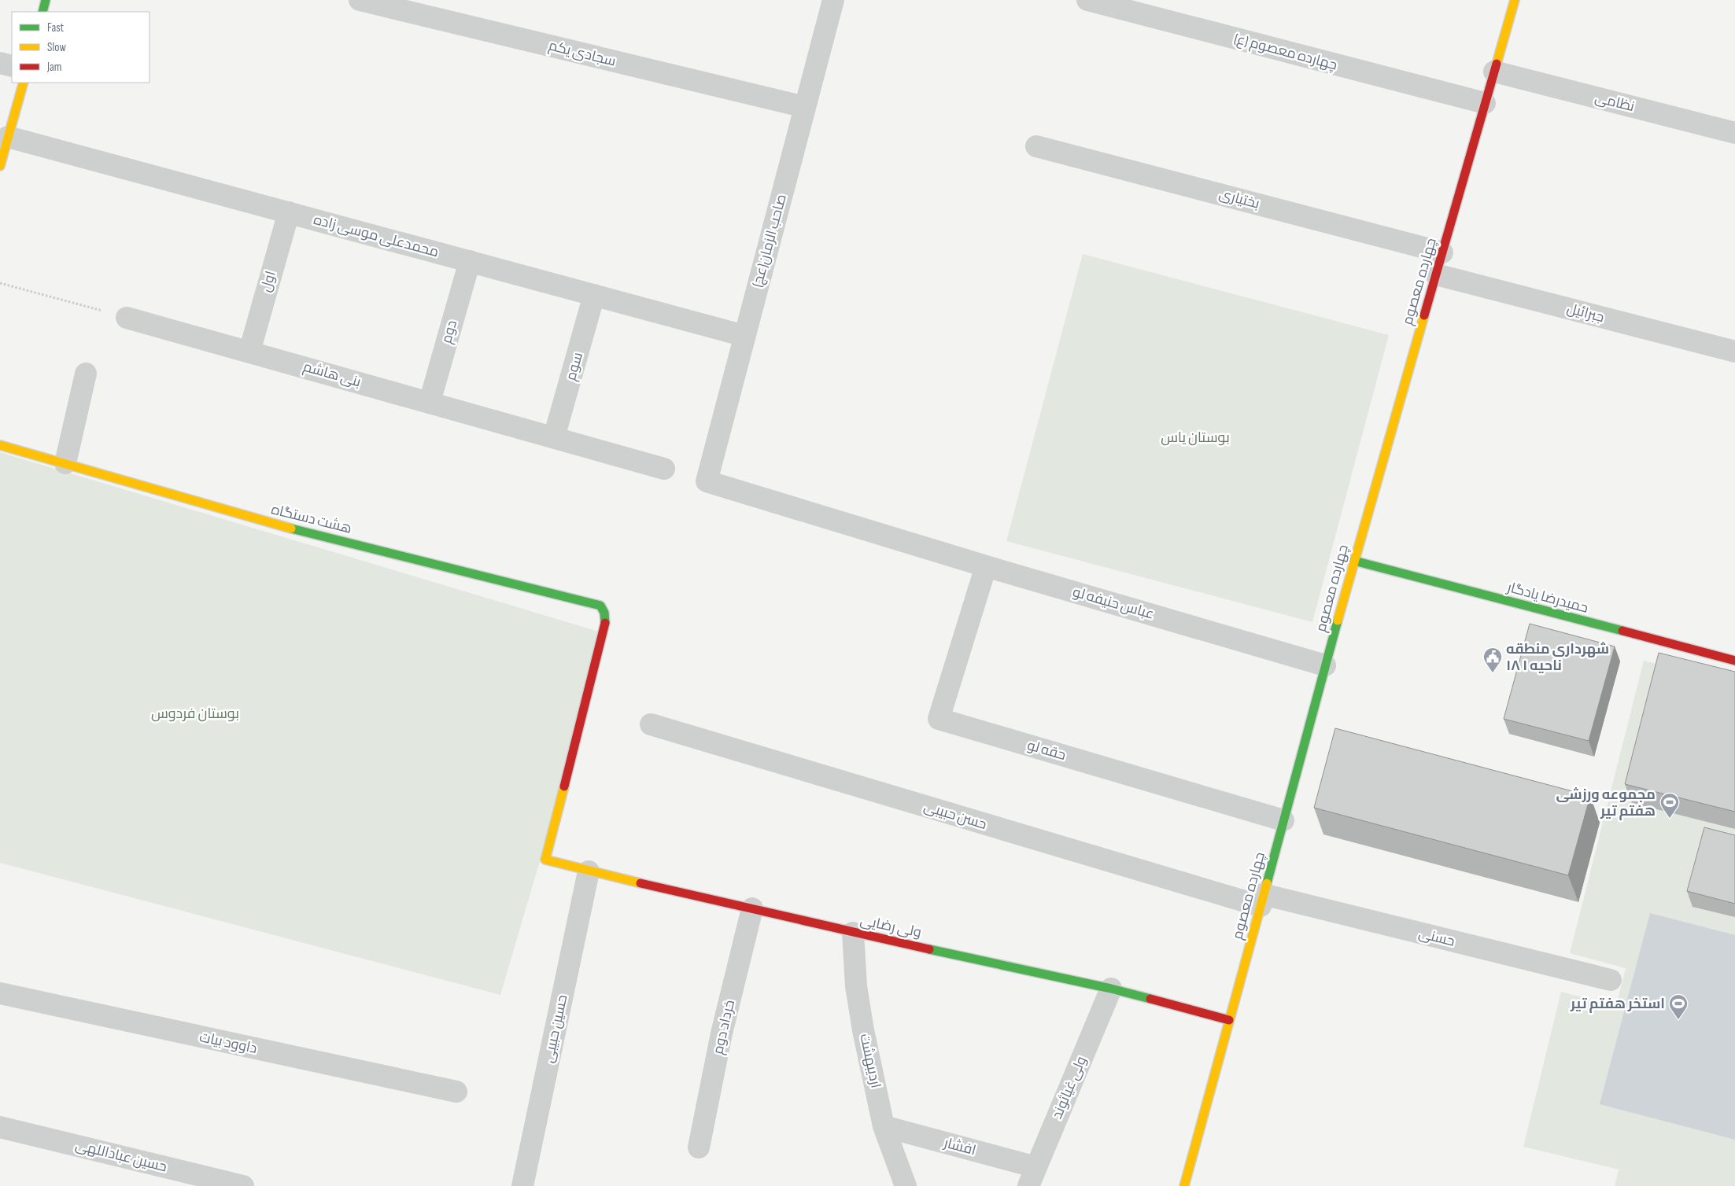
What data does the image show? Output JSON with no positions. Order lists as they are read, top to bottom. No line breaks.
{"streets":{"street":["چهارده معصوم (ع)","سجادی یکم","نظامی","بختیاری","محمدعلی موسی زاده","صاحب الزمان(عج)","اول","چهارده معصوم","جبرائیل","دوم","سوم","بنی هاشم","هشت دستگاه","حمیدرضا یادگار","عباس حنیفه لو","حقه لو","حسن حبیبی","ولی رضایی","حسنی","خرداد دوم","حسین حبیبی","داوود بیات","اردیبهشت","ولی غیاثوند","افشار","حسین عباداللهی"]},"crossings":[["چهارده معصوم (ع)","چهارده معصوم"],["سجادی یکم","صاحب الزمان(عج)"],["نظامی","چهارده معصوم"],["بختیاری","چهارده معصوم"],["محمدعلی موسی زاده","صاحب الزمان(عج)"],["محمدعلی موسی زاده","اول"],["محمدعلی موسی زاده","دوم"],["محمدعلی موسی زاده","سوم"],["صاحب الزمان(عج)","عباس حنیفه لو"],["اول","بنی هاشم"],["چهارده معصوم","جبرائیل"],["چهارده معصوم","حمیدرضا یادگار"],["چهارده معصوم","عباس حنیفه لو"],["چهارده معصوم","حقه لو"],["چهارده معصوم","حسن حبیبی"],["چهارده معصوم","ولی رضایی"],["چهارده معصوم","حسنی"],["دوم","بنی هاشم"],["سوم","بنی هاشم"],["هشت دستگاه","ولی رضایی"],["عباس حنیفه لو","حقه لو"],["حسن حبیبی","حسنی"],["ولی رضایی","خرداد دوم"],["ولی رضایی","حسین حبیبی"],["ولی رضایی","اردیبهشت"],["ولی رضایی","ولی غیاثوند"],["اردیبهشت","افشار"],["ولی غیاثوند","افشار"]],"parks":["بوستان یاس","بوستان فردوس"],"places":{"public building":["شهرداری منطقه ۱۸ ناحیه ۱"],"sports":["مجموعه ورزشی هفتم تیر","استخر هفتم تیر"]},"legend":["Fast","Slow","Jam"]}
